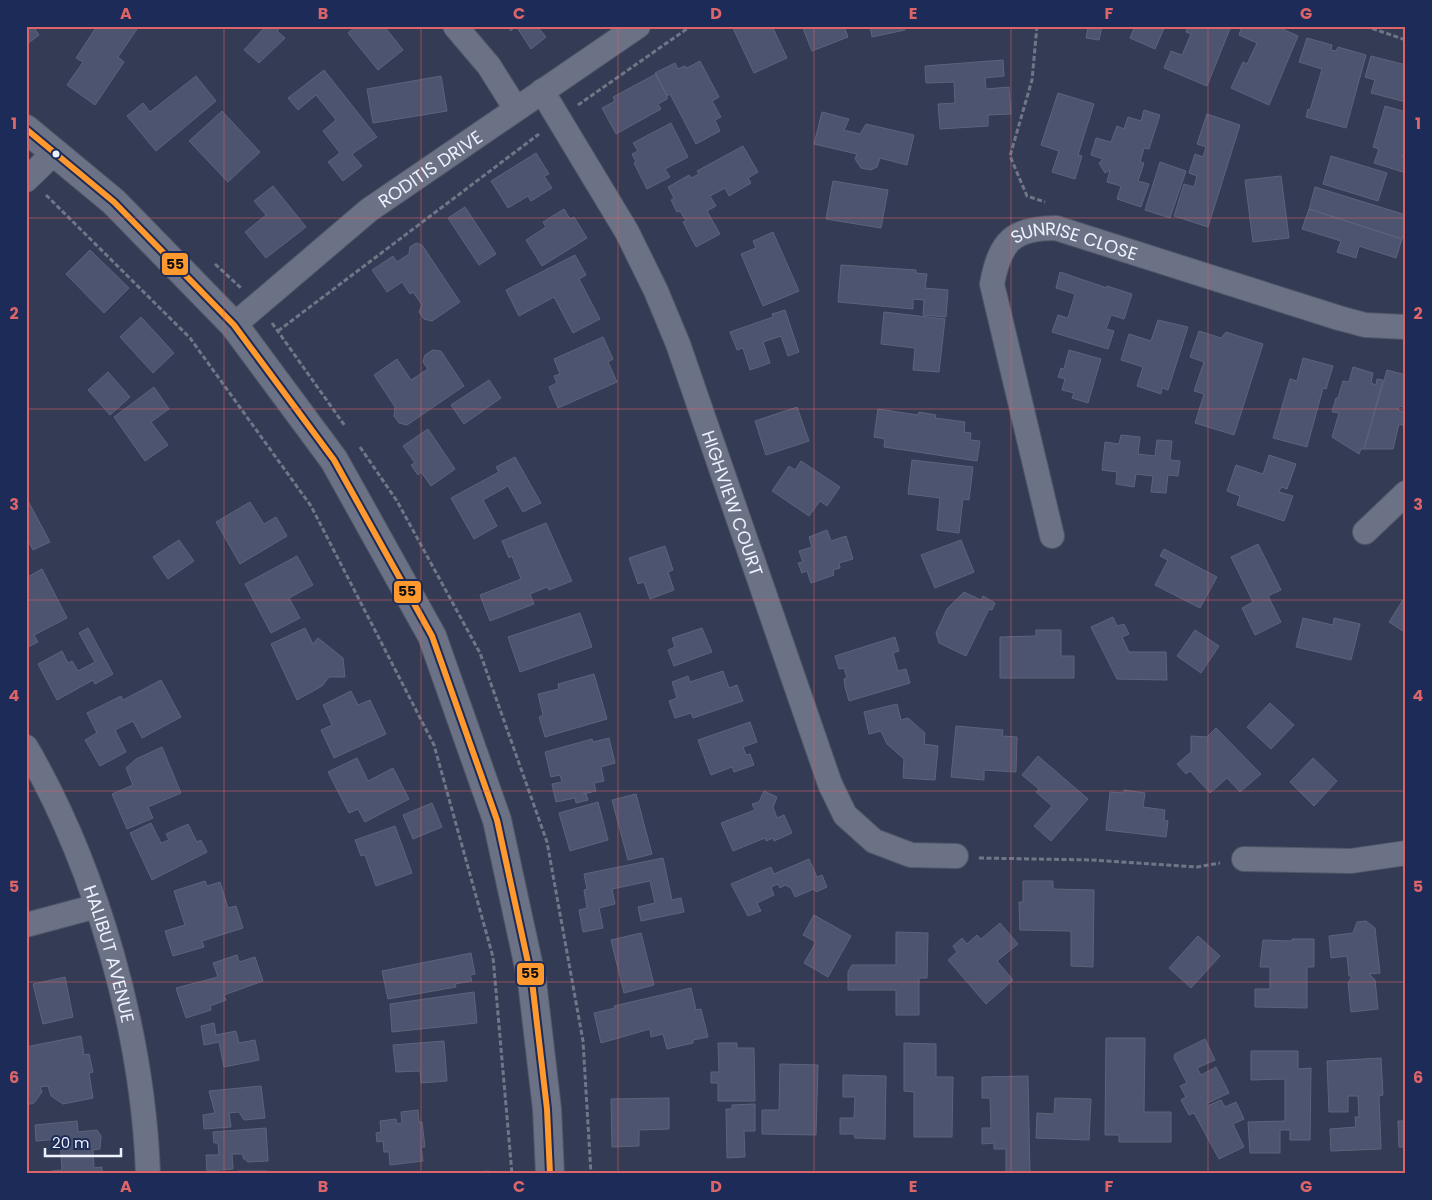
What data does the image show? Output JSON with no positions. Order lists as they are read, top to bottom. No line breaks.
{"streets":{"street":["RODITIS DRIVE","SUNRISE CLOSE","HIGHVIEW COURT","HALIBUT AVENUE"]},"crossings":[["RODITIS DRIVE","HIGHVIEW COURT"]],"lines":["transit line 55"],"scale_bar":"20 m","grid":{"columns":["A","B","C","D","E","F","G"],"rows":["1","2","3","4","5","6"]}}
